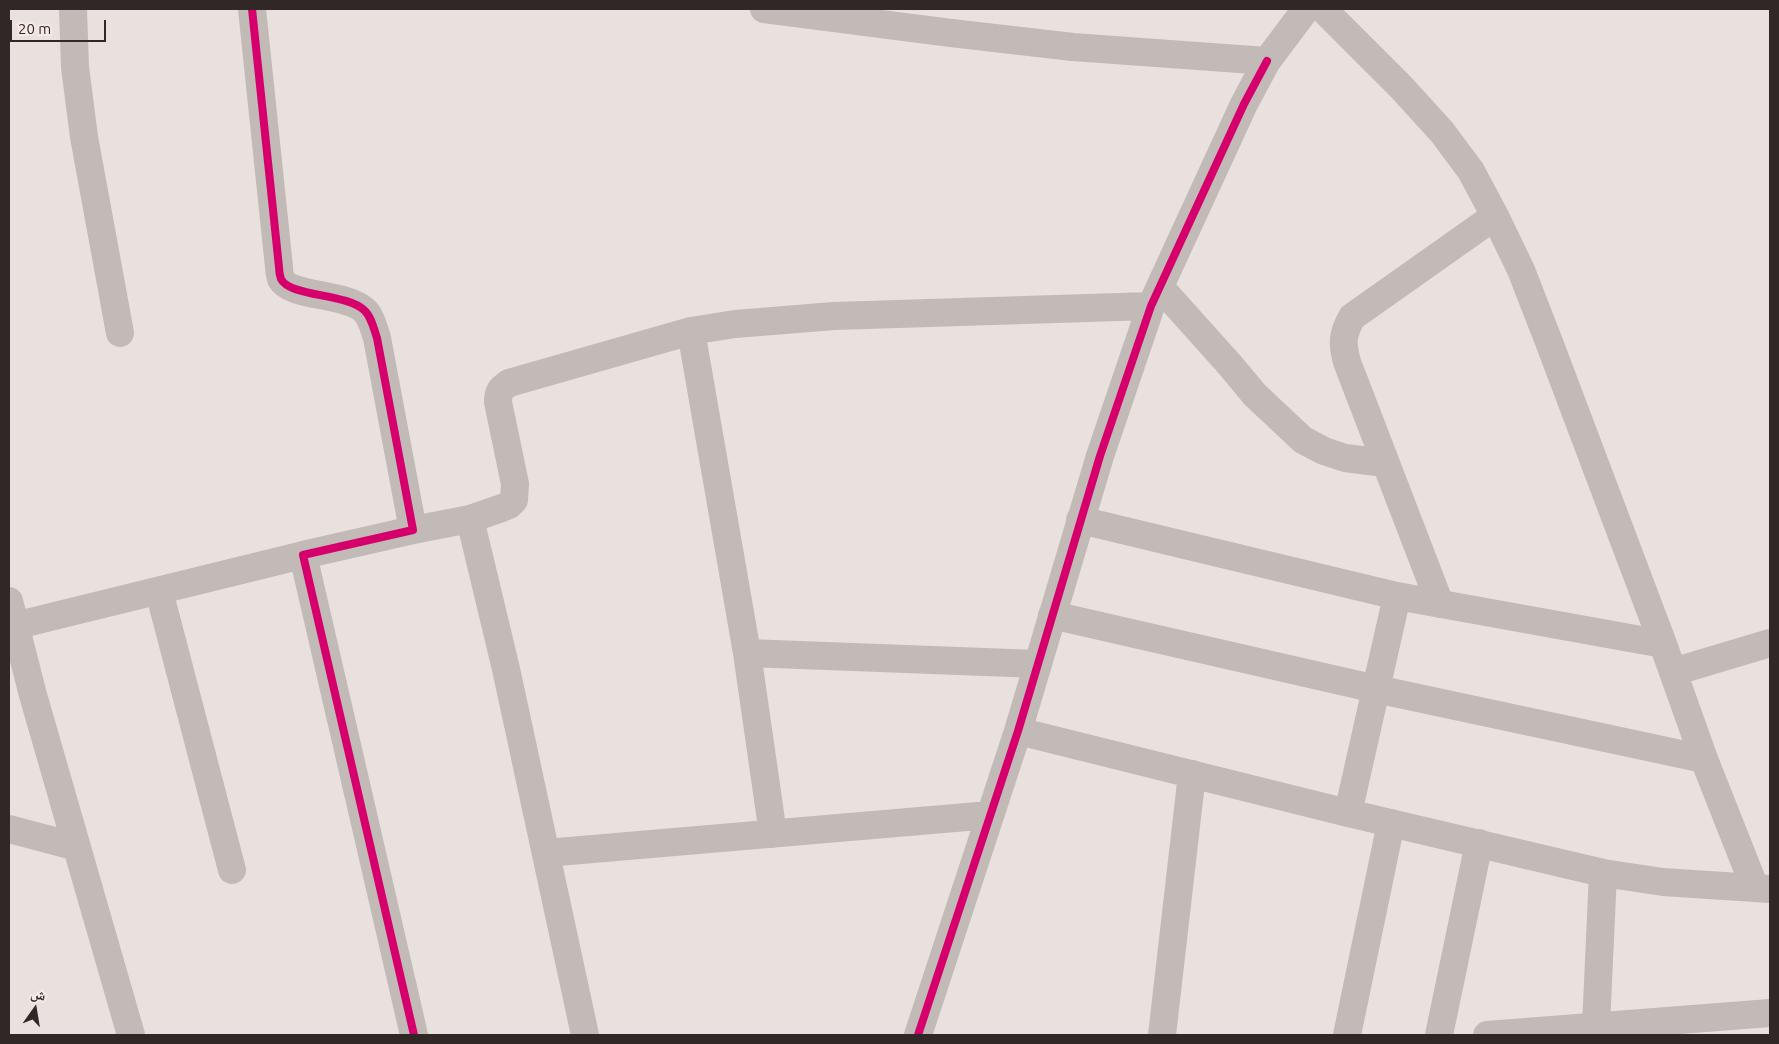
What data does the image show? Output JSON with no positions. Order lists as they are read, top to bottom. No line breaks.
{"scale_bar":"20 m","north":"top"}
